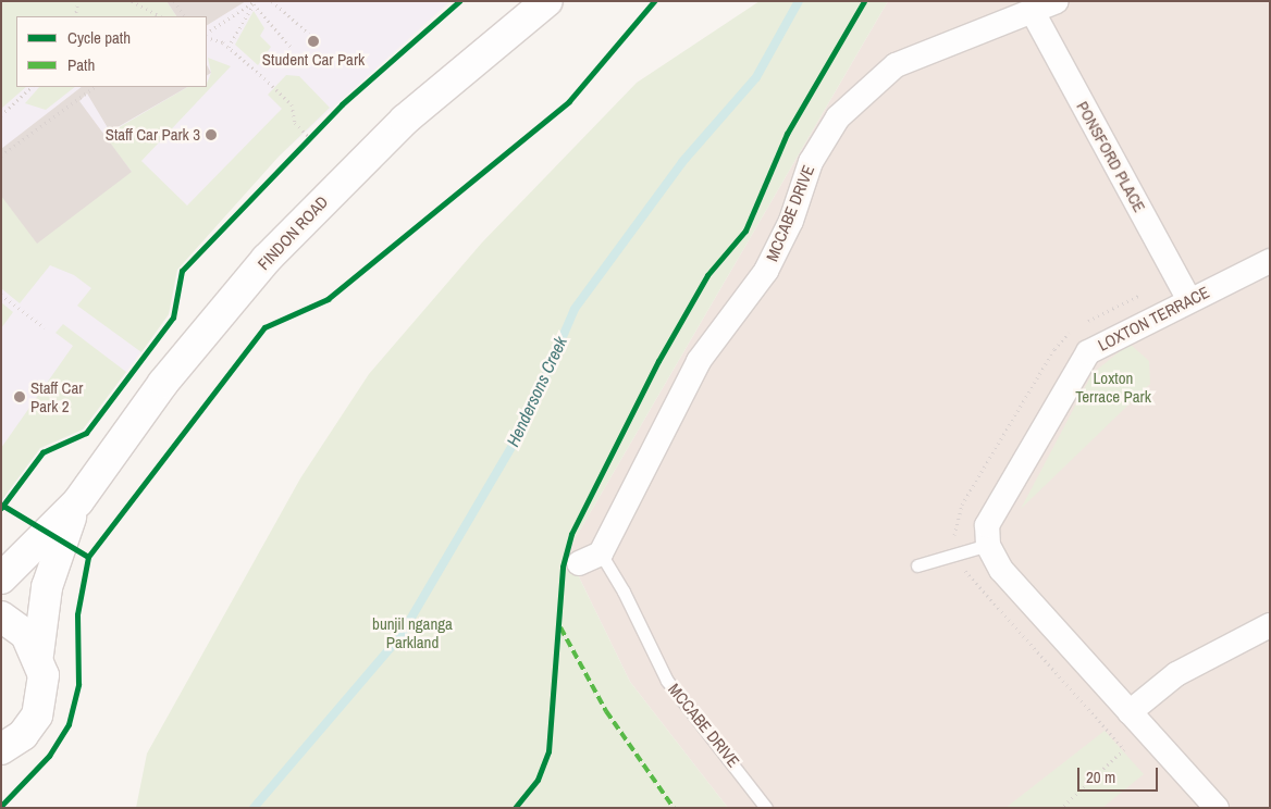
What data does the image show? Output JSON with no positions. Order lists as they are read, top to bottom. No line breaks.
{"streets":{"main road":["FINDON ROAD"],"street":["PONSFORD PLACE","MCCABE DRIVE","LOXTON TERRACE"]},"crossings":[["PONSFORD PLACE","MCCABE DRIVE"],["PONSFORD PLACE","LOXTON TERRACE"]],"water":["Hendersons Creek"],"parks":["Loxton Terrace Park","bunjil nganga Parkland"],"places":["Student Car Park","Staff Car Park 3","Staff Car Park 2"],"legend":["Cycle path","Path"],"scale_bar":"20 m"}
